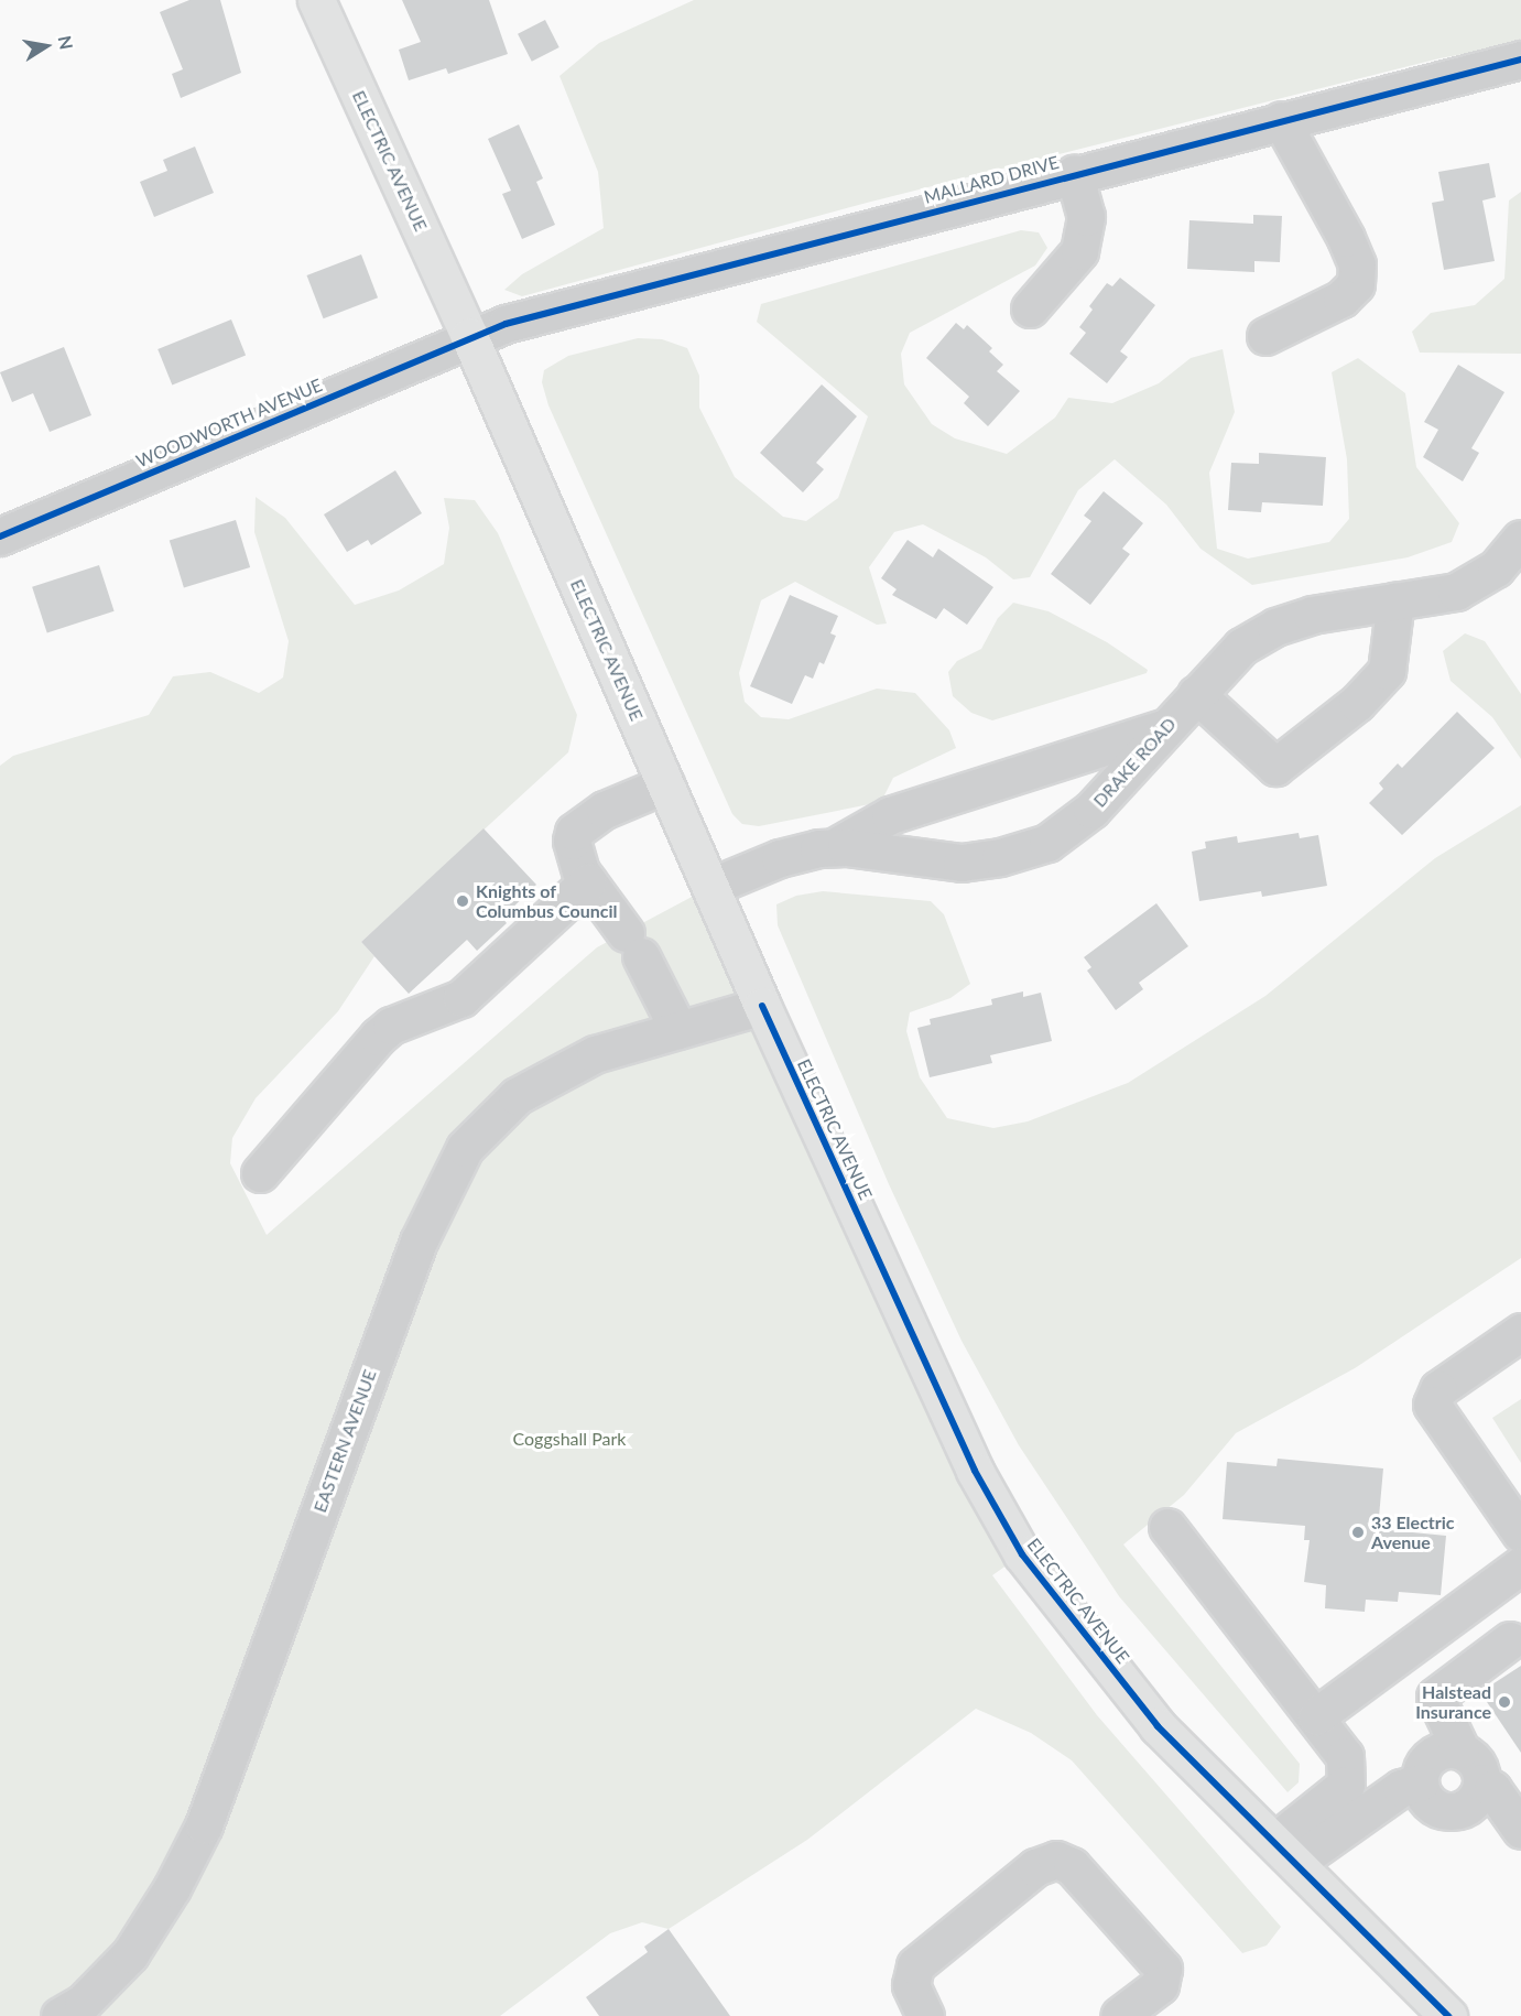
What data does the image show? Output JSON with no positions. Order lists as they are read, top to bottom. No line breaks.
{"streets":{"main road":["ELECTRIC AVENUE"],"street":["MALLARD DRIVE","WOODWORTH AVENUE","DRAKE ROAD","EASTERN AVENUE"]},"crossings":[["ELECTRIC AVENUE","MALLARD DRIVE"],["ELECTRIC AVENUE","WOODWORTH AVENUE"],["ELECTRIC AVENUE","DRAKE ROAD"],["ELECTRIC AVENUE","EASTERN AVENUE"],["MALLARD DRIVE","WOODWORTH AVENUE"]],"parks":["Coggshall Park"],"places":["Knights of Columbus Council","33 Electric Avenue","Halstead Insurance"],"north":"right"}
